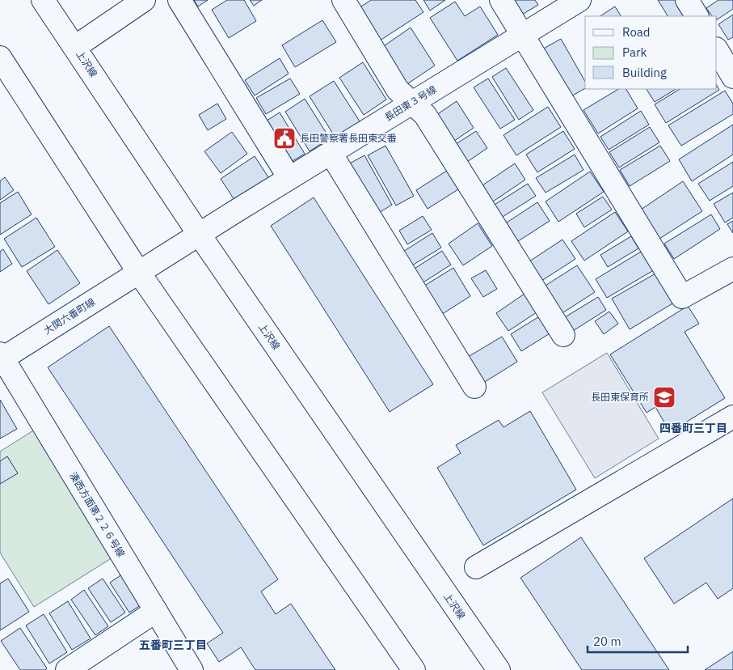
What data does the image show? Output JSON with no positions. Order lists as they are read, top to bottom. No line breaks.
{"streets":{"street":["上沢線","長田東３号線","大関六番町線","湊西方面第２２６号線"]},"crossings":[["上沢線","長田東３号線"],["長田東３号線","大関六番町線"],["大関六番町線","湊西方面第２２６号線"]],"districts":["四番町三丁目","五番町三丁目"],"places":{"public building":["長田警察署長田東交番"],"school or university":["長田東保育所"]},"legend":["Road","Park","Building"],"scale_bar":"20 m"}
